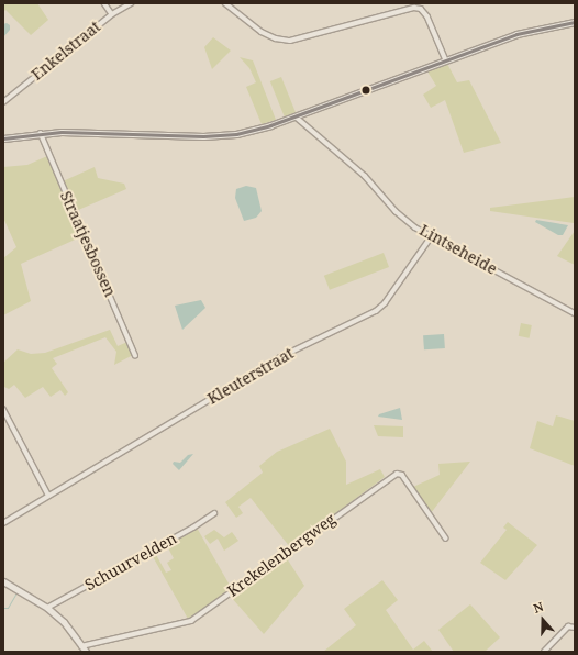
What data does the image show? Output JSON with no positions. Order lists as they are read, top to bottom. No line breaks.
{"streets":{"street":["Enkelstraat","Straatjesbossen","Lintseheide","Kleuterstraat","Krekelenbergweg","Schuurvelden"]},"crossings":[["Lintseheide","Kleuterstraat"]],"north":"top"}
